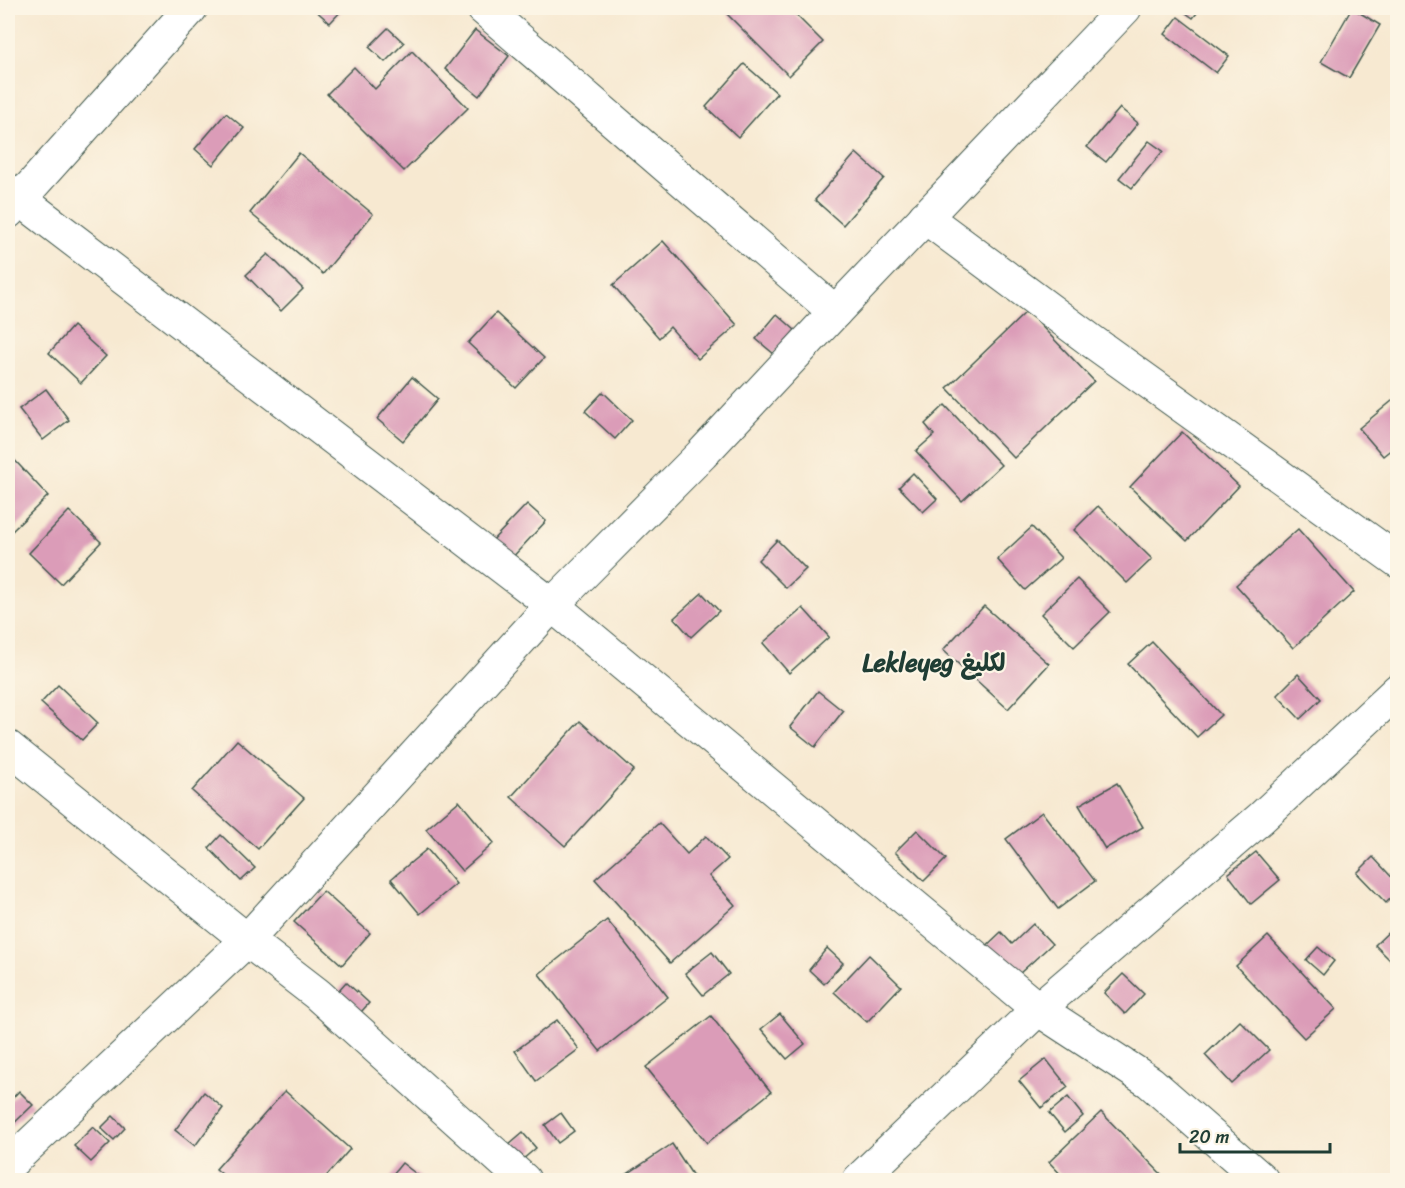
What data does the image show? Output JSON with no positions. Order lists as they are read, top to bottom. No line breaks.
{"districts":["Lekleyeg لكليغ"],"scale_bar":"20 m"}
